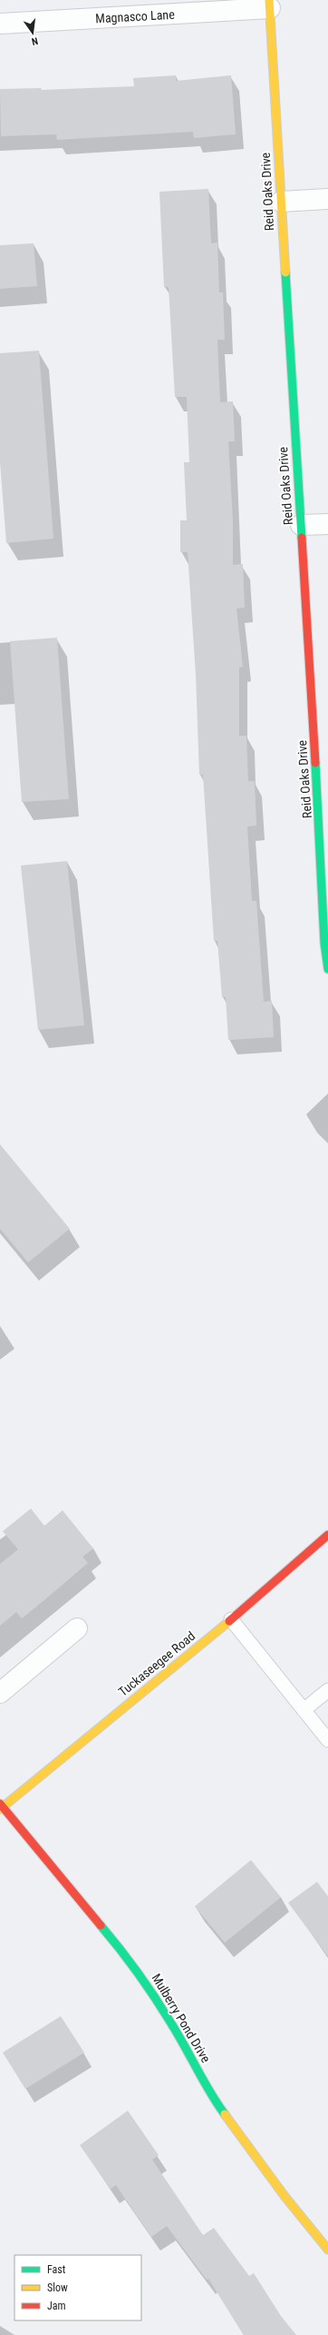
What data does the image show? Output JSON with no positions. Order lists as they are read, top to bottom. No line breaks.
{"streets":{"street":["Magnasco Lane","Reid Oaks Drive","Tuckaseegee Road","Mulberry Pond Drive"]},"crossings":[["Magnasco Lane","Reid Oaks Drive"],["Tuckaseegee Road","Mulberry Pond Drive"]],"legend":["Fast","Slow","Jam"],"north":"bottom"}
